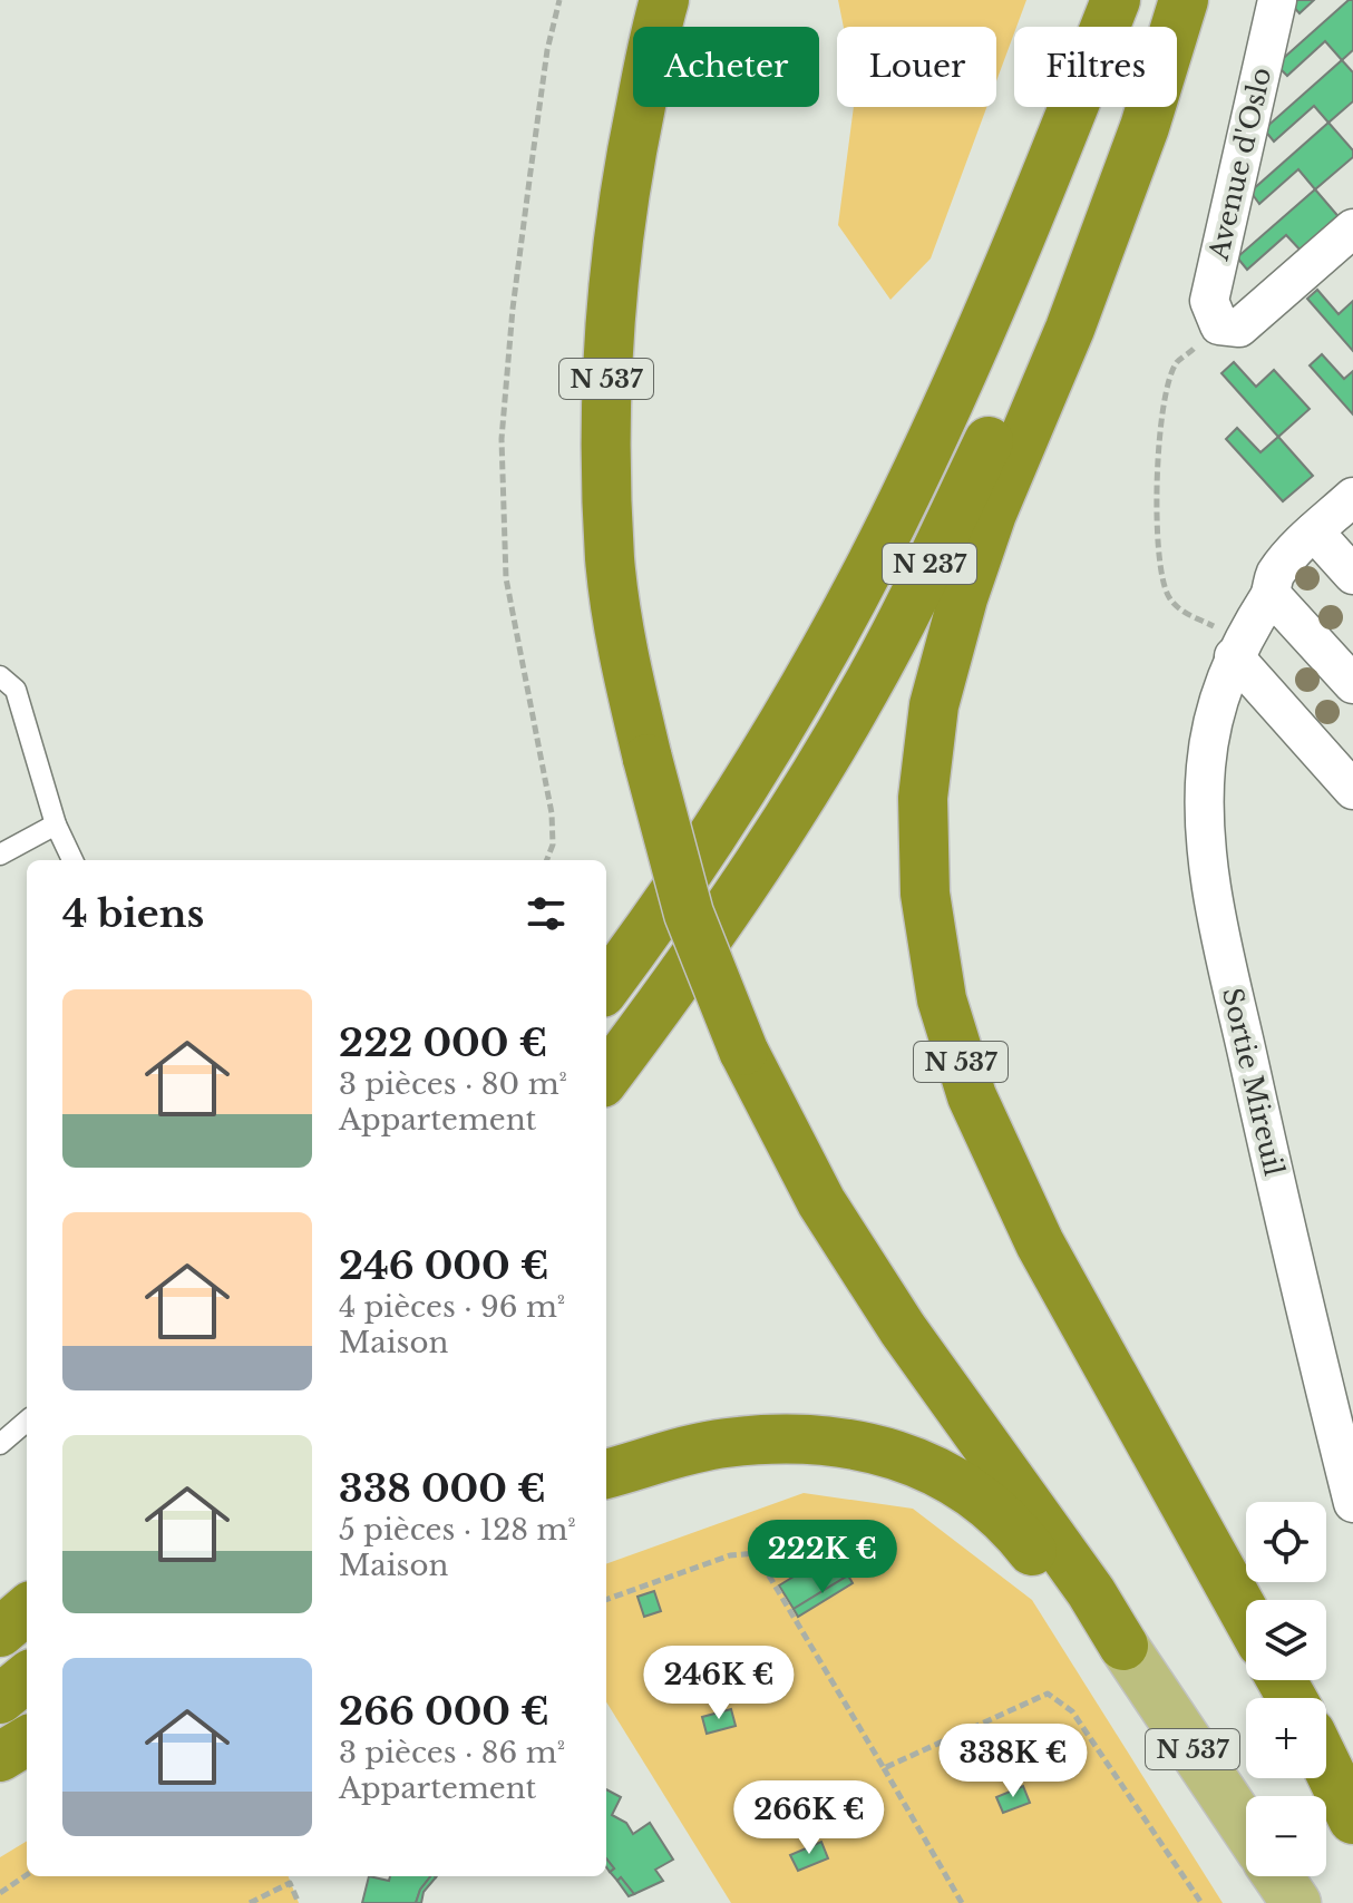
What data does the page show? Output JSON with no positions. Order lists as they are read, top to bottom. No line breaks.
{"streets":{"highway":["N 537","N 237"],"street":["Avenue d'Oslo","Sortie Mireuil"]},"page":{"chip":["Acheter","Louer","Filtres"],"heading":"4 biens","list":[{"name":"222 000 €","note":"3 pièces · 80 m² · Appartement"},{"name":"246 000 €","note":"4 pièces · 96 m² · Maison"},{"name":"338 000 €","note":"5 pièces · 128 m² · Maison"},{"name":"266 000 €","note":"3 pièces · 86 m² · Appartement"}],"map_buttons":["+","−"],"price":["222K €","246K €","338K €","266K €"]}}
